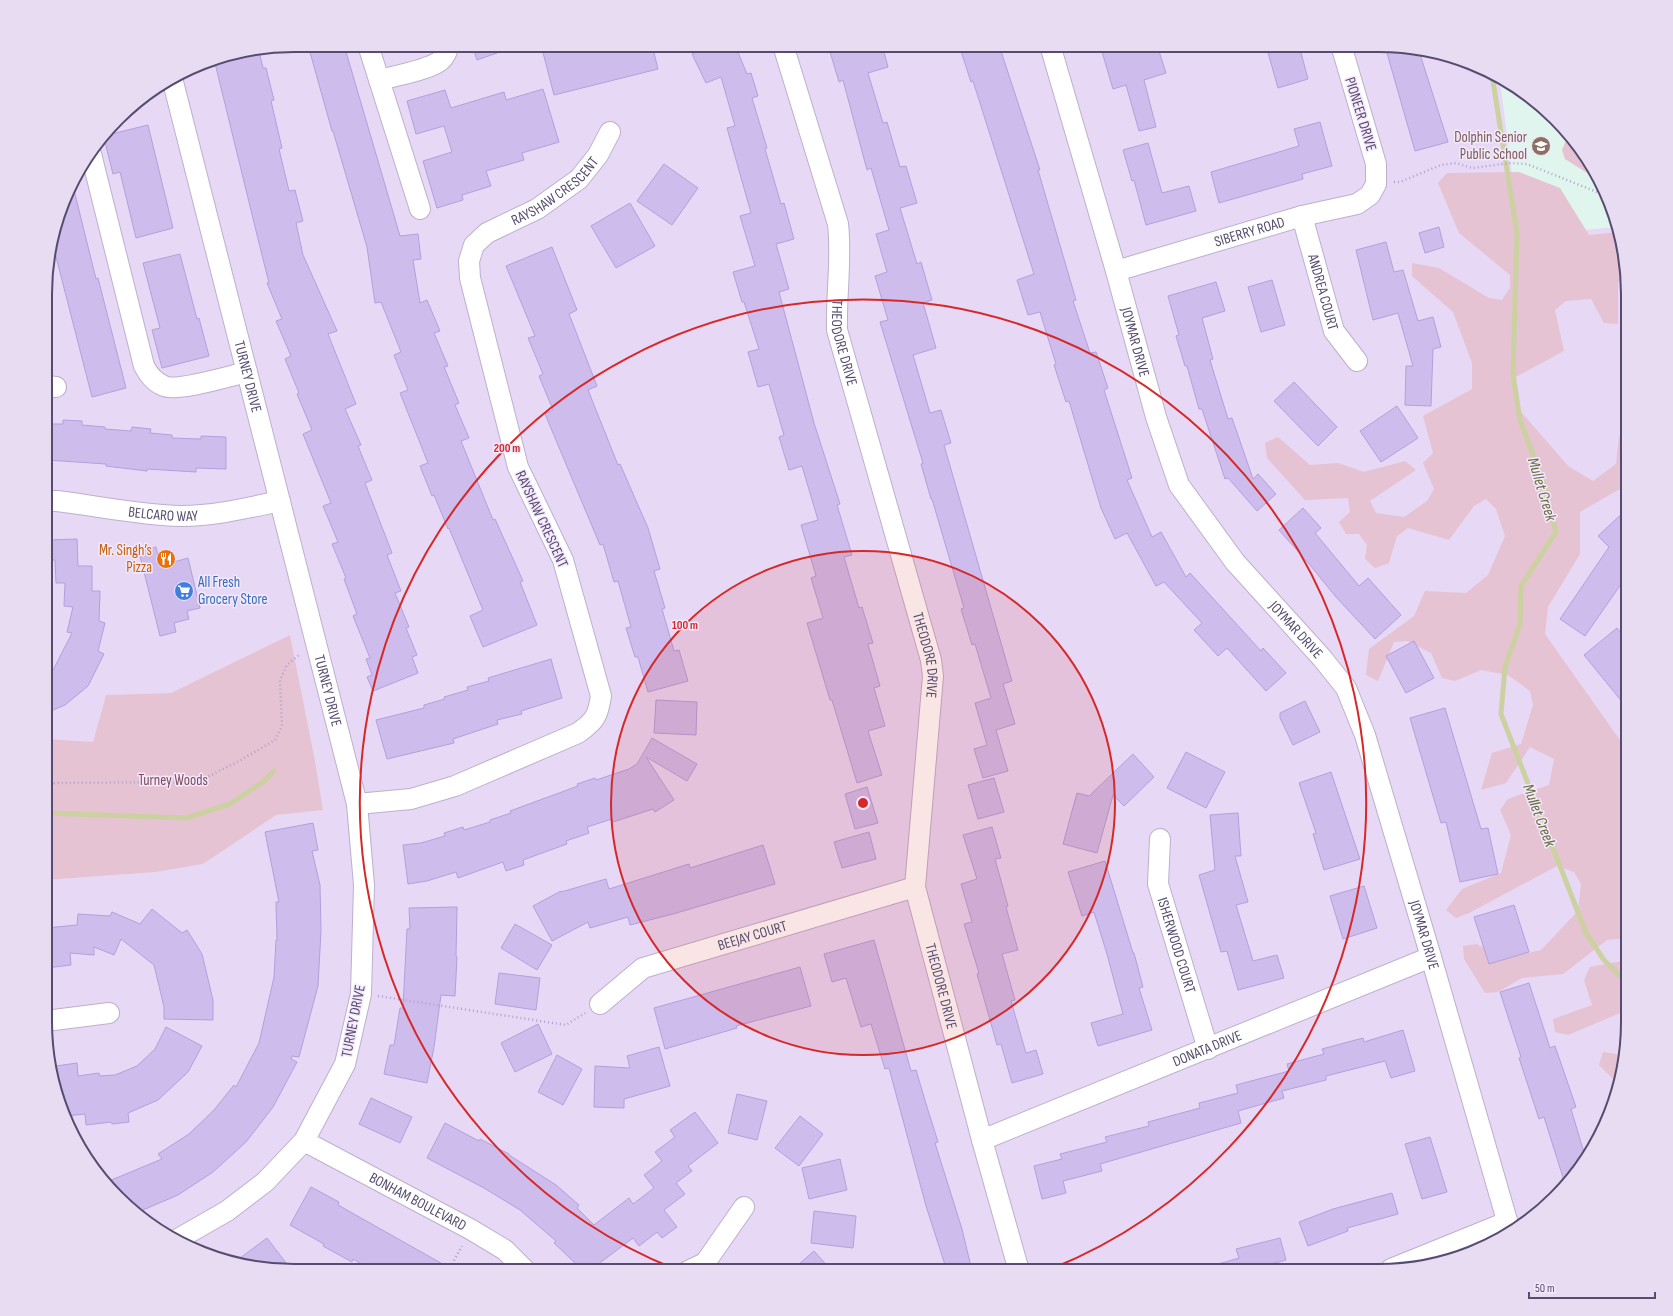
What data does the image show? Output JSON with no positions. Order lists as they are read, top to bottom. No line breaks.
{"streets":{"street":["PIONEER DRIVE","RAYSHAW CRESCENT","SIBERRY ROAD","ANDREA COURT","JOYMAR DRIVE","THEODORE DRIVE","TURNEY DRIVE","BELCARO WAY","BEEJAY COURT","ISHERWOOD COURT","DONATA DRIVE","BONHAM BOULEVARD"]},"crossings":[["PIONEER DRIVE","SIBERRY ROAD"],["RAYSHAW CRESCENT","TURNEY DRIVE"],["SIBERRY ROAD","ANDREA COURT"],["SIBERRY ROAD","JOYMAR DRIVE"],["JOYMAR DRIVE","DONATA DRIVE"],["THEODORE DRIVE","BEEJAY COURT"],["THEODORE DRIVE","DONATA DRIVE"],["TURNEY DRIVE","BELCARO WAY"],["TURNEY DRIVE","BONHAM BOULEVARD"],["ISHERWOOD COURT","DONATA DRIVE"]],"water":["Mullet Creek"],"parks":["Turney Woods"],"places":{"school or university":["Dolphin Senior Public School"],"restaurant":["Mr. Singh’s Pizza"],"supermarket":["All Fresh Grocery Store"]},"scale_bar":"50 m","rings":["200 m","100 m"]}
